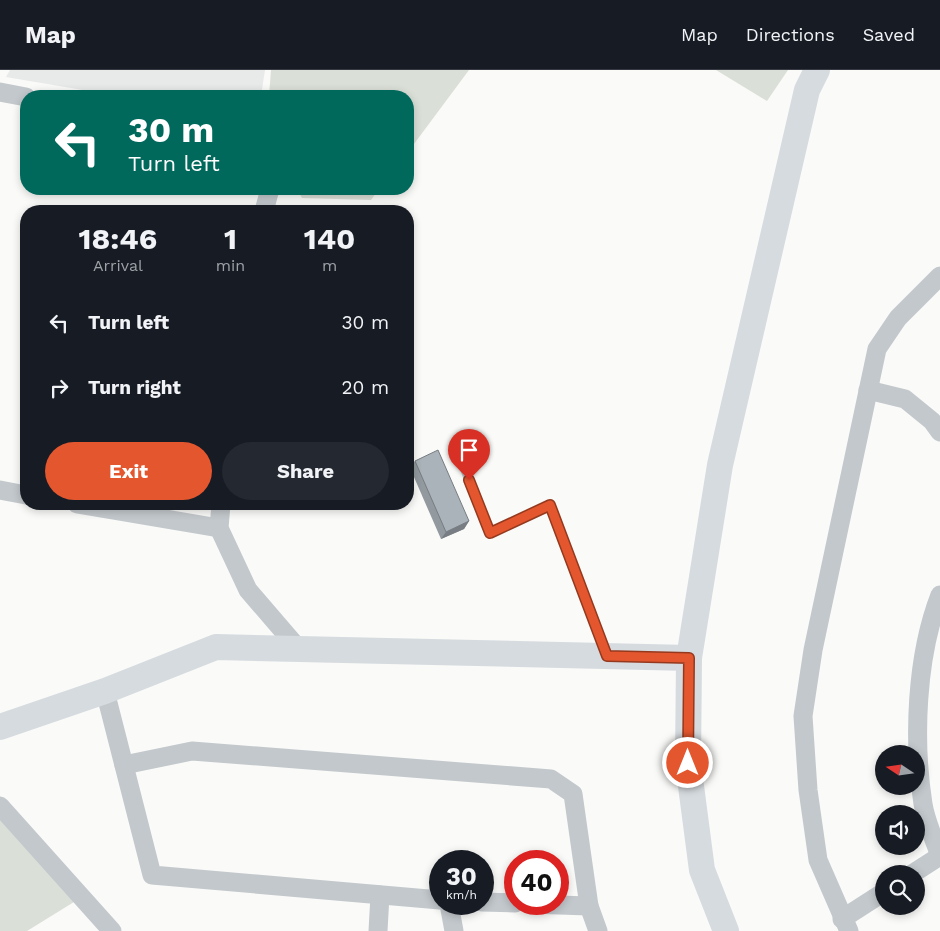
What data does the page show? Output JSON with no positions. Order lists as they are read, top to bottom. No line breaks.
{"north":"left","page":{"header":"Map","nav":["Map","Directions","Saved"],"turn":["30 m","Turn left"],"eta":["18:46","Arrival","1","min","140","m"],"list":[{"name":"Turn left","value":"30 m"},{"name":"Turn right","value":"20 m"}],"buttons":["Exit","Share"],"speed":"30 km/h","limit":"40"}}
